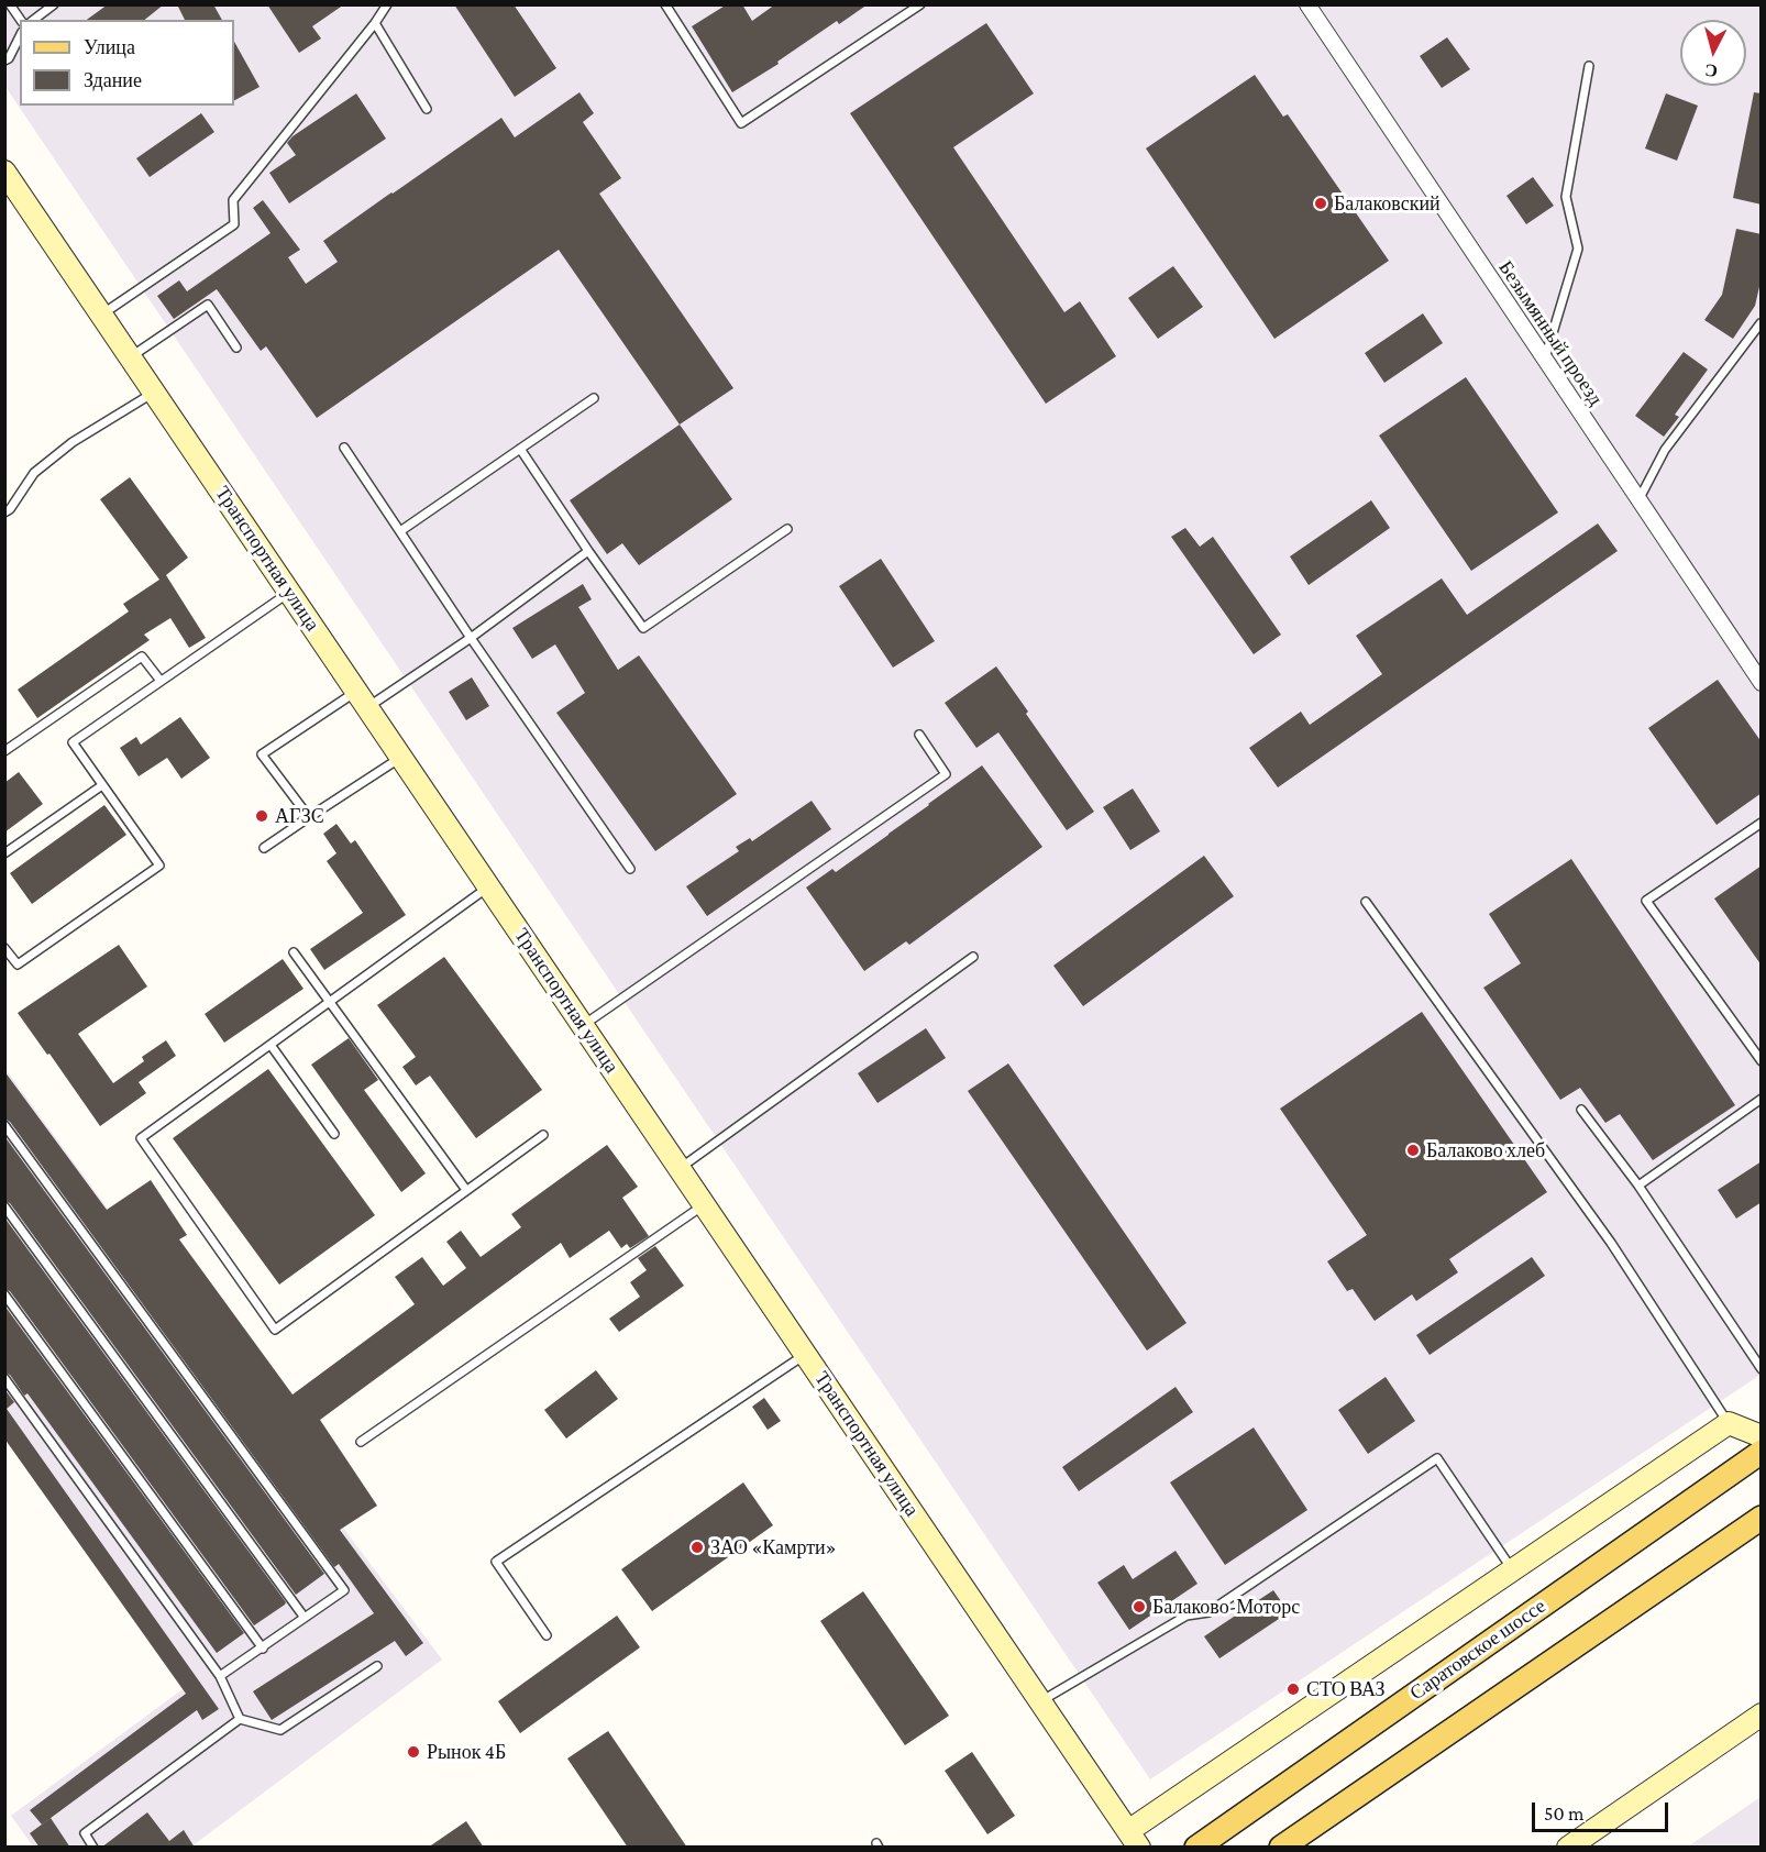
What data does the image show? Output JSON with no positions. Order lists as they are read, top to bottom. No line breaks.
{"streets":{"main road":["Транспортная улица","Саратовское шоссе"],"street":["Безымянный проезд"]},"places":["Балаковский","АГЗС","Балаково хлеб","ЗАО «Камрти»","Балаково-Моторс","СТО ВАЗ","Рынок 4Б"],"legend":["Улица","Здание"],"scale_bar":"50 m","north":"bottom"}
